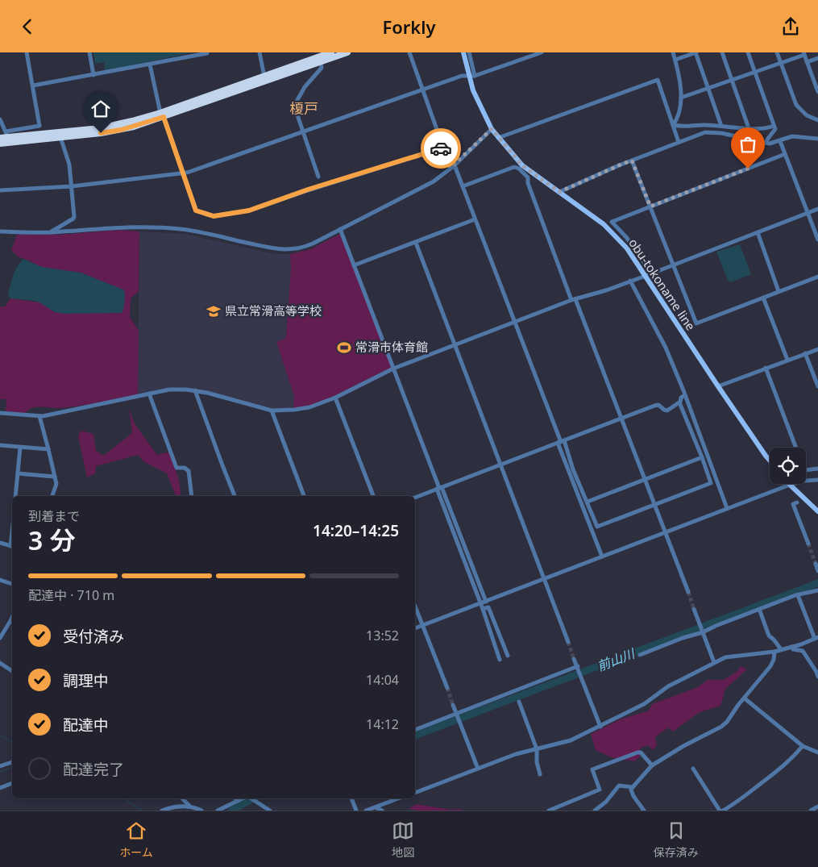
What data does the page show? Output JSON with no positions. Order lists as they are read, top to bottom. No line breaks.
{"streets":{"main road":["obu-tokoname line"]},"districts":["榎戸"],"water":["前山川"],"places":{"school or university":["県立常滑高等学校"],"sports":["常滑市体育館"]},"page":{"header":"Forkly","heading":["3 分","到着まで","14:20–14:25"],"bar":"配達中 · 710 m","list":[["受付済み","13:52"],["調理中","14:04"],["配達中","14:12"],"配達完了"],"tabs":["ホーム","地図","保存済み"]}}
